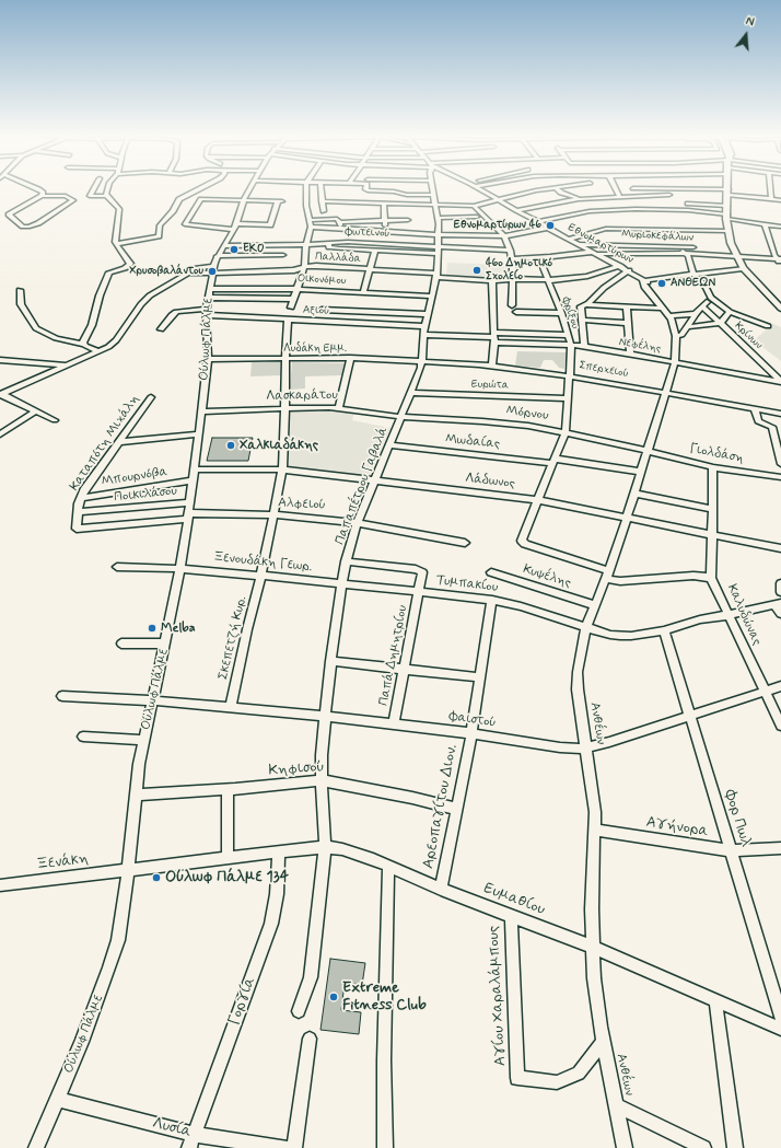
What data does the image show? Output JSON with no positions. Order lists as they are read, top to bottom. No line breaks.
{"streets":{"street":["Φωτεινού","Μυριοκεφάλων","Εθνομαρτύρων","Παλλάδα","Οικονόμου","Αξιού","Φρίξου","Κρίνων","Ούλωφ Πάλμε","Νεφέλης","Λυδάκη Εμμ.","Σπερχειού","Ευρώτα","Λασκαράτου","Μόρνου","Μωδαίας","Καταπότη Μιχάλη","Γιολδάση","Μπουρνόβα","Λάδωνος","Παπαπέτρου Γαβαλά","Ποικιλάσου","Αλφειού","Ξενουδάκη Γεωρ.","Κυψέλης","Τυμπακίου","Καλυδώνας","Σκεπετζή Κυρ.","Παπά Δημητρίου","Φαιστού","Ανθέων","Κηφισού","Αρεοπαγίτου Διον.","Φορ Πωλ","Αγήνορα","Ξενάκη","Ευμαθίου","Αγίου Χαραλάμπους","Γοργία","Λυσία"]},"crossings":[["Φωτεινού","Ούλωφ Πάλμε"],["Φωτεινού","Παπαπέτρου Γαβαλά"],["Μυριοκεφάλων","Εθνομαρτύρων"],["Εθνομαρτύρων","Παλλάδα"],["Εθνομαρτύρων","Ανθέων"],["Παλλάδα","Φρίξου"],["Παλλάδα","Ούλωφ Πάλμε"],["Παλλάδα","Παπαπέτρου Γαβαλά"],["Οικονόμου","Ούλωφ Πάλμε"],["Οικονόμου","Παπαπέτρου Γαβαλά"],["Αξιού","Ούλωφ Πάλμε"],["Αξιού","Παπαπέτρου Γαβαλά"],["Αξιού","Σκεπετζή Κυρ."],["Φρίξου","Νεφέλης"],["Φρίξου","Σπερχειού"],["Φρίξου","Ευρώτα"],["Φρίξου","Μόρνου"],["Φρίξου","Μωδαίας"],["Φρίξου","Λάδωνος"],["Φρίξου","Ανθέων"],["Κρίνων","Νεφέλης"],["Ούλωφ Πάλμε","Λυδάκη Εμμ."],["Ούλωφ Πάλμε","Λασκαράτου"],["Ούλωφ Πάλμε","Μπουρνόβα"],["Ούλωφ Πάλμε","Λάδωνος"],["Ούλωφ Πάλμε","Ποικιλάσου"],["Ούλωφ Πάλμε","Αλφειού"],["Ούλωφ Πάλμε","Ξενουδάκη Γεωρ."],["Ούλωφ Πάλμε","Φαιστού"],["Ούλωφ Πάλμε","Κηφισού"],["Ούλωφ Πάλμε","Ξενάκη"],["Ούλωφ Πάλμε","Ευμαθίου"],["Ούλωφ Πάλμε","Λυσία"],["Νεφέλης","Παπαπέτρου Γαβαλά"],["Νεφέλης","Ανθέων"],["Λυδάκη Εμμ.","Σπερχειού"],["Λυδάκη Εμμ.","Παπαπέτρου Γαβαλά"],["Λυδάκη Εμμ.","Σκεπετζή Κυρ."],["Σπερχειού","Παπαπέτρου Γαβαλά"],["Σπερχειού","Ανθέων"],["Ευρώτα","Παπαπέτρου Γαβαλά"],["Λασκαράτου","Μόρνου"],["Λασκαράτου","Παπαπέτρου Γαβαλά"],["Λασκαράτου","Σκεπετζή Κυρ."],["Μόρνου","Γιολδάση"],["Μόρνου","Παπαπέτρου Γαβαλά"],["Μόρνου","Ανθέων"],["Μωδαίας","Παπαπέτρου Γαβαλά"],["Μωδαίας","Ανθέων"],["Καταπότη Μιχάλη","Μπουρνόβα"],["Καταπότη Μιχάλη","Ποικιλάσου"],["Καταπότη Μιχάλη","Αλφειού"],["Γιολδάση","Καλυδώνας"],["Γιολδάση","Ανθέων"],["Λάδωνος","Παπαπέτρου Γαβαλά"],["Λάδωνος","Καλυδώνας"],["Λάδωνος","Σκεπετζή Κυρ."],["Λάδωνος","Ανθέων"],["Παπαπέτρου Γαβαλά","Αλφειού"],["Παπαπέτρου Γαβαλά","Ξενουδάκη Γεωρ."],["Παπαπέτρου Γαβαλά","Τυμπακίου"],["Παπαπέτρου Γαβαλά","Παπά Δημητρίου"],["Παπαπέτρου Γαβαλά","Φαιστού"],["Παπαπέτρου Γαβαλά","Κηφισού"],["Παπαπέτρου Γαβαλά","Ευμαθίου"],["Αλφειού","Σκεπετζή Κυρ."],["Ξενουδάκη Γεωρ.","Τυμπακίου"],["Ξενουδάκη Γεωρ.","Σκεπετζή Κυρ."],["Κυψέλης","Ανθέων"],["Τυμπακίου","Καλυδώνας"],["Τυμπακίου","Παπά Δημητρίου"],["Τυμπακίου","Ανθέων"],["Τυμπακίου","Αρεοπαγίτου Διον."],["Τυμπακίου","Φορ Πωλ"],["Καλυδώνας","Φαιστού"],["Σκεπετζή Κυρ.","Φαιστού"],["Παπά Δημητρίου","Φαιστού"],["Φαιστού","Ανθέων"],["Φαιστού","Αρεοπαγίτου Διον."],["Φαιστού","Φορ Πωλ"],["Ανθέων","Αγήνορα"],["Ανθέων","Ευμαθίου"],["Ανθέων","Αγίου Χαραλάμπους"],["Κηφισού","Αρεοπαγίτου Διον."],["Αρεοπαγίτου Διον.","Ευμαθίου"],["Φορ Πωλ","Αγήνορα"],["Ξενάκη","Ευμαθίου"],["Ευμαθίου","Αγίου Χαραλάμπους"],["Ευμαθίου","Γοργία"],["Γοργία","Λυσία"]],"places":["Εθνομαρτύρων 46","EKO","46ο Δημοτικό Σχολείο","Χρυσοβαλάντου","ΑΝΘΕΩΝ","Χαλκιαδάκης","Melba","Ούλωφ Πάλμε 134","Extreme Fitness Club"],"north":"top"}
